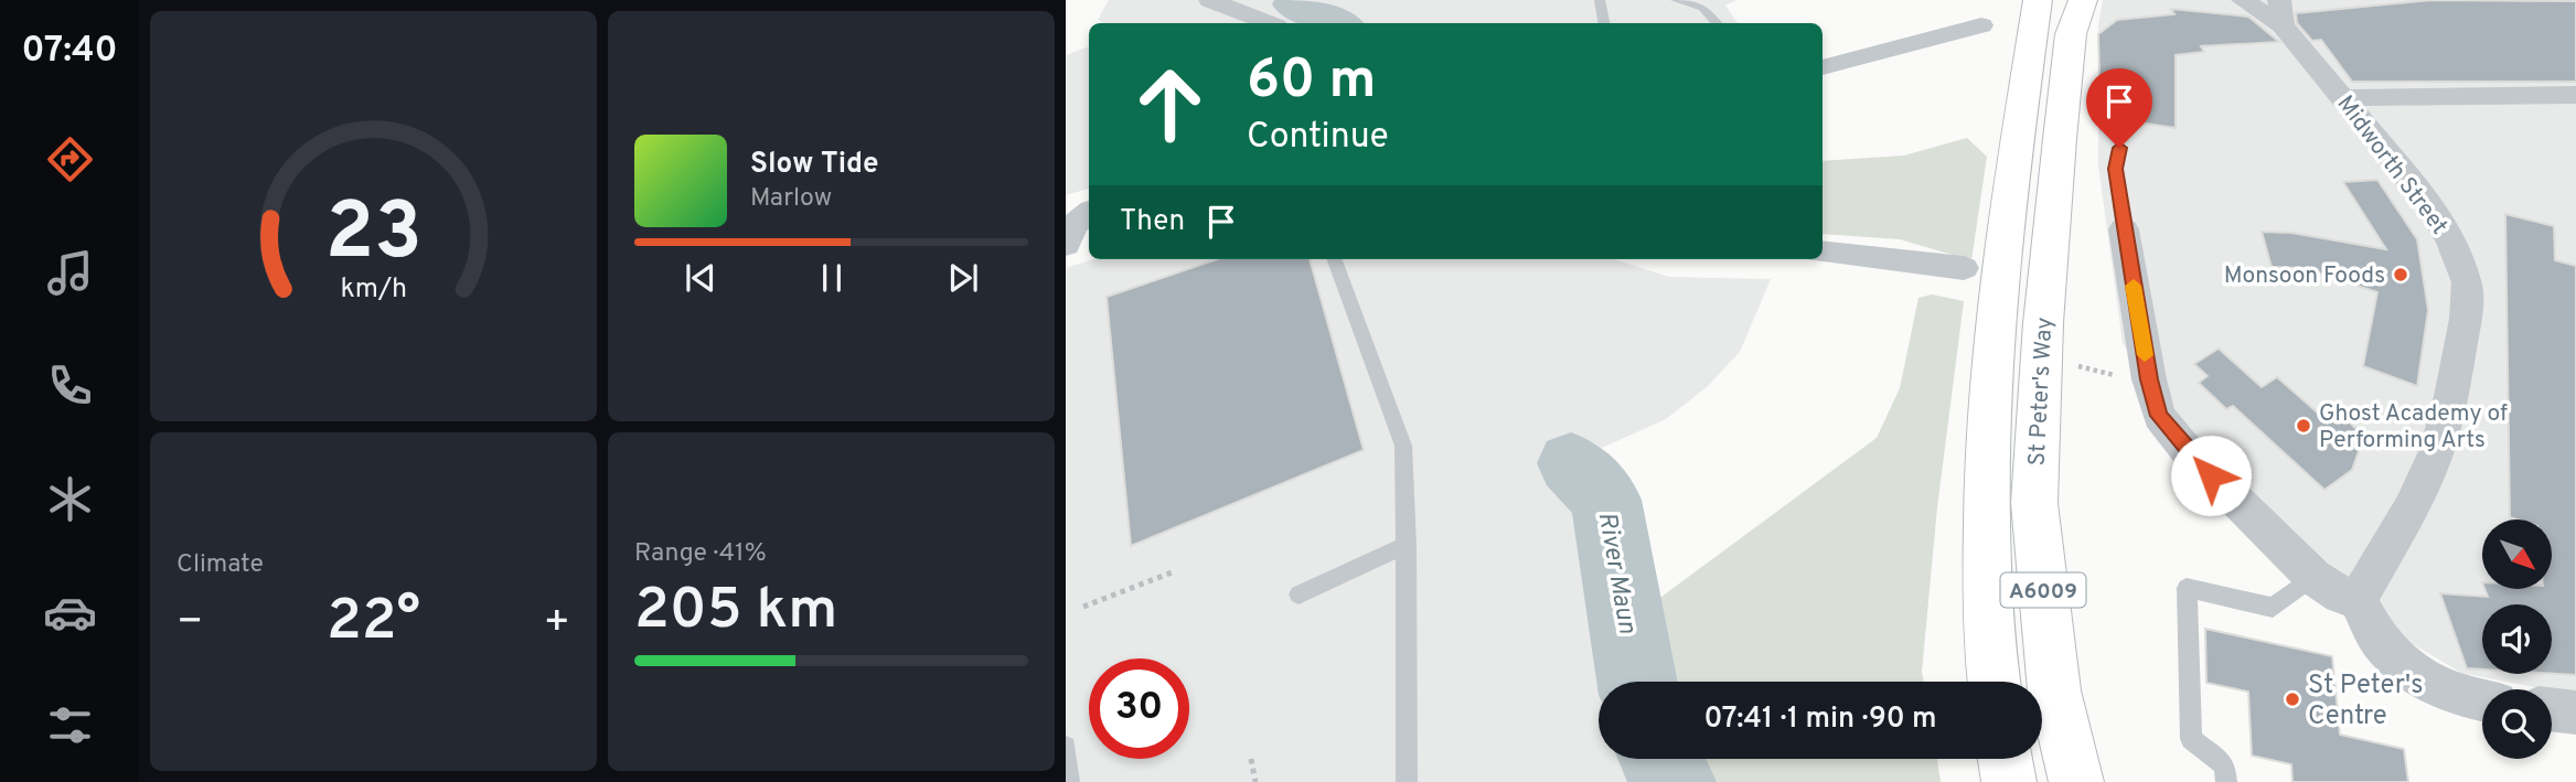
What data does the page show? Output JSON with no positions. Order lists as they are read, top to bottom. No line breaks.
{"streets":{"highway":["St Peter's Way","A6009"],"street":["Midworth Street"]},"water":["River Maun"],"places":["Monsoon Foods","Ghost Academy of Performing Arts","St Peter's Centre"],"north":"bottom right","page":{"tabs":"07:40","turn":["60 m","Continue"],"song":["Slow Tide","Marlow"],"then":"Then","tile":["Climate",["Range · 41%","205 km"]],"heat":["−","22°","+"],"limit":"30","trip":"07:41 · 1 min · 90 m","gauge":["23","km/h"]}}
